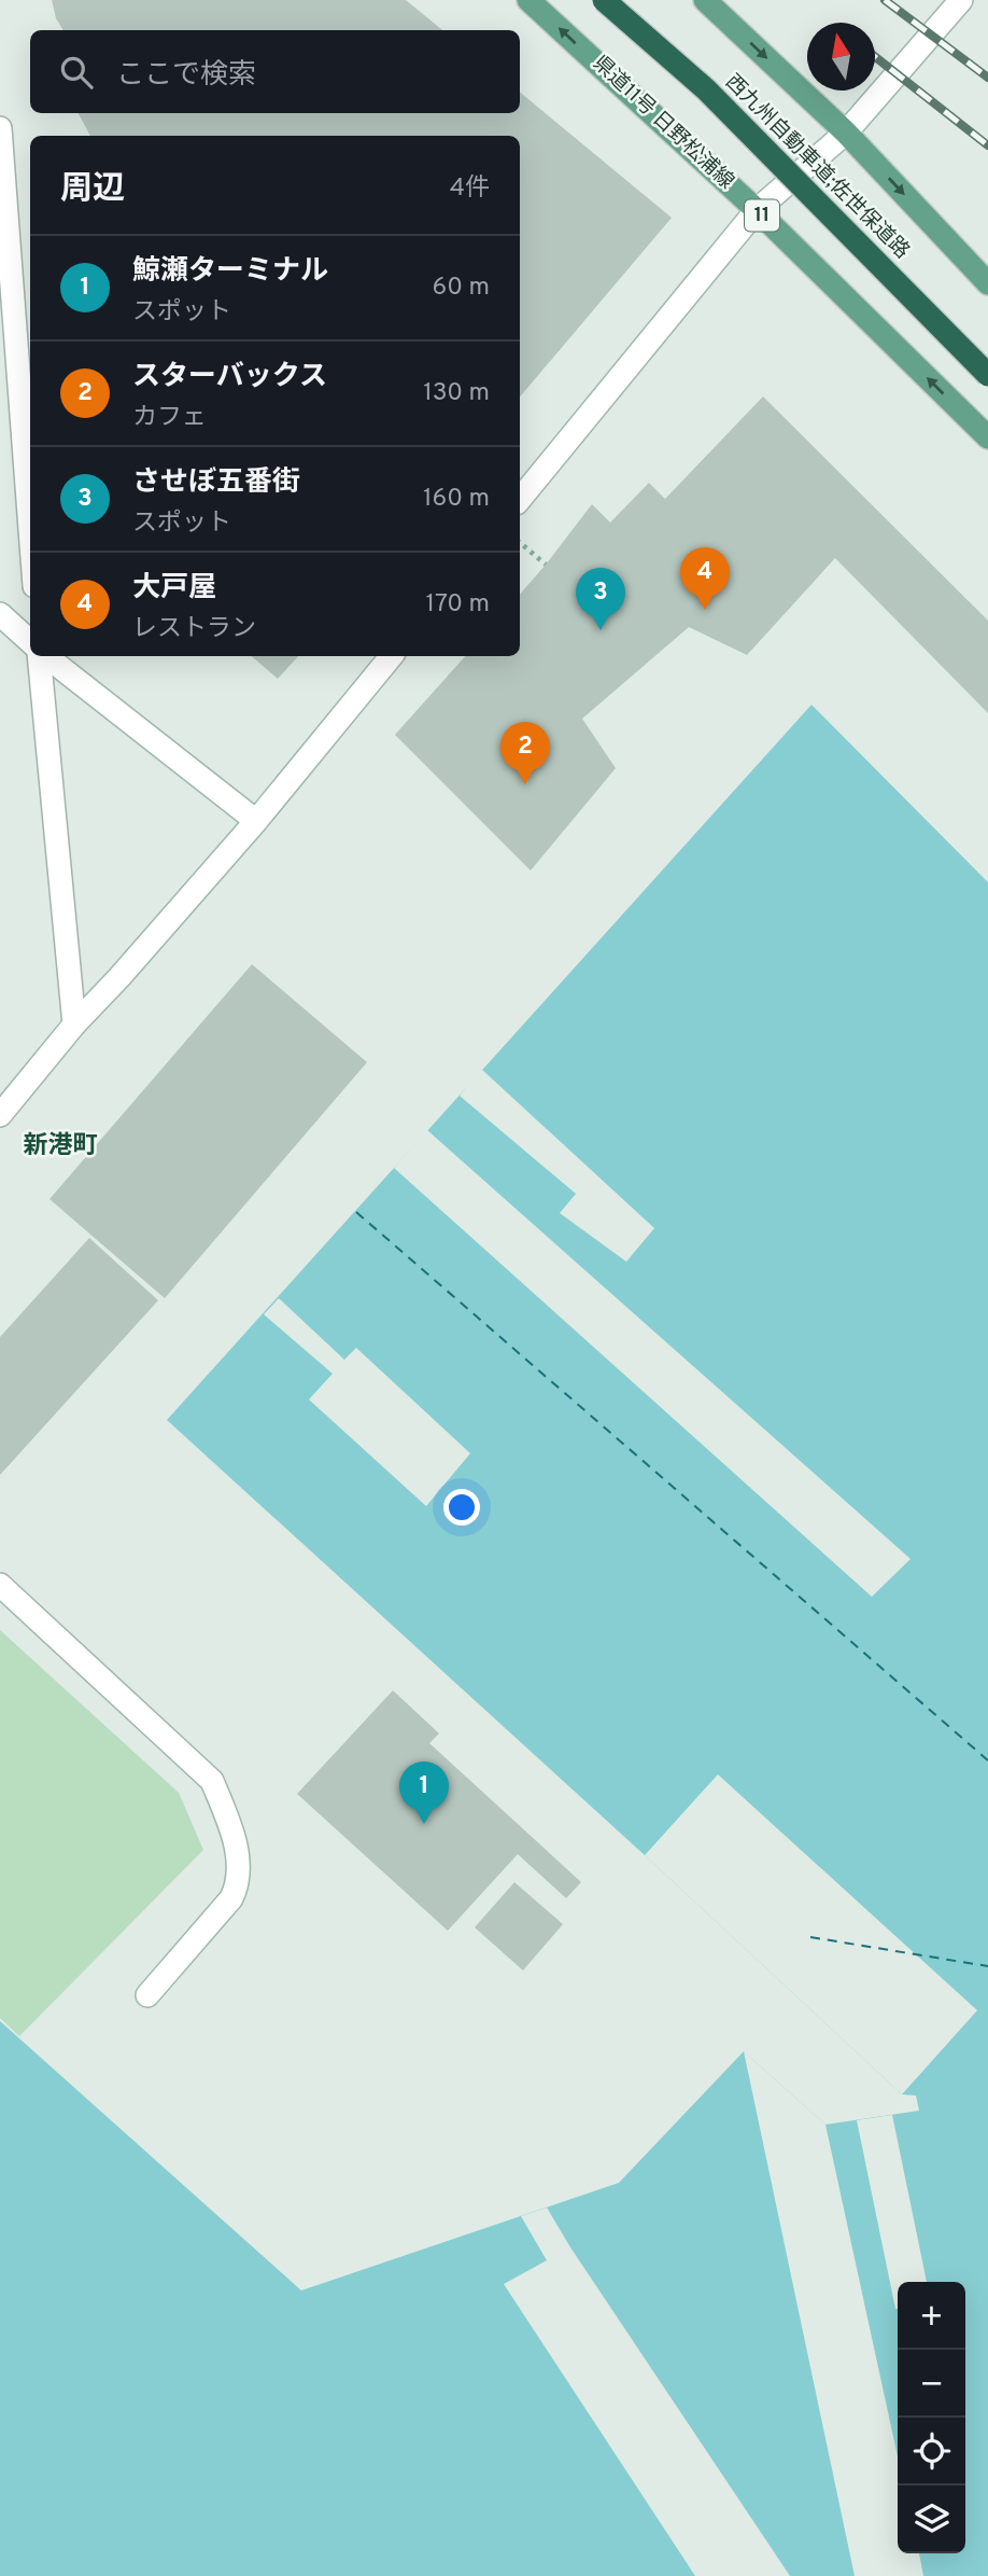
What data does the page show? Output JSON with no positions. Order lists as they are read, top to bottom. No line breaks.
{"streets":{"highway":["西九州自動車道;佐世保道路"],"main road":["県道11号 日野松浦線","11"]},"districts":["新港町"],"north":"top","page":{"search":"ここで検索","heading":["周辺","4件"],"list":[{"mark":"1","name":"鯨瀬ターミナル","note":"スポット","value":"60 m"},{"mark":"2","name":"スターバックス","note":"カフェ","value":"130 m"},{"mark":"3","name":"させぼ五番街","note":"スポット","value":"160 m"},{"mark":"4","name":"大戸屋","note":"レストラン","value":"170 m"}],"pins":["4","3","2","1"],"map_buttons":["+","−"]}}
